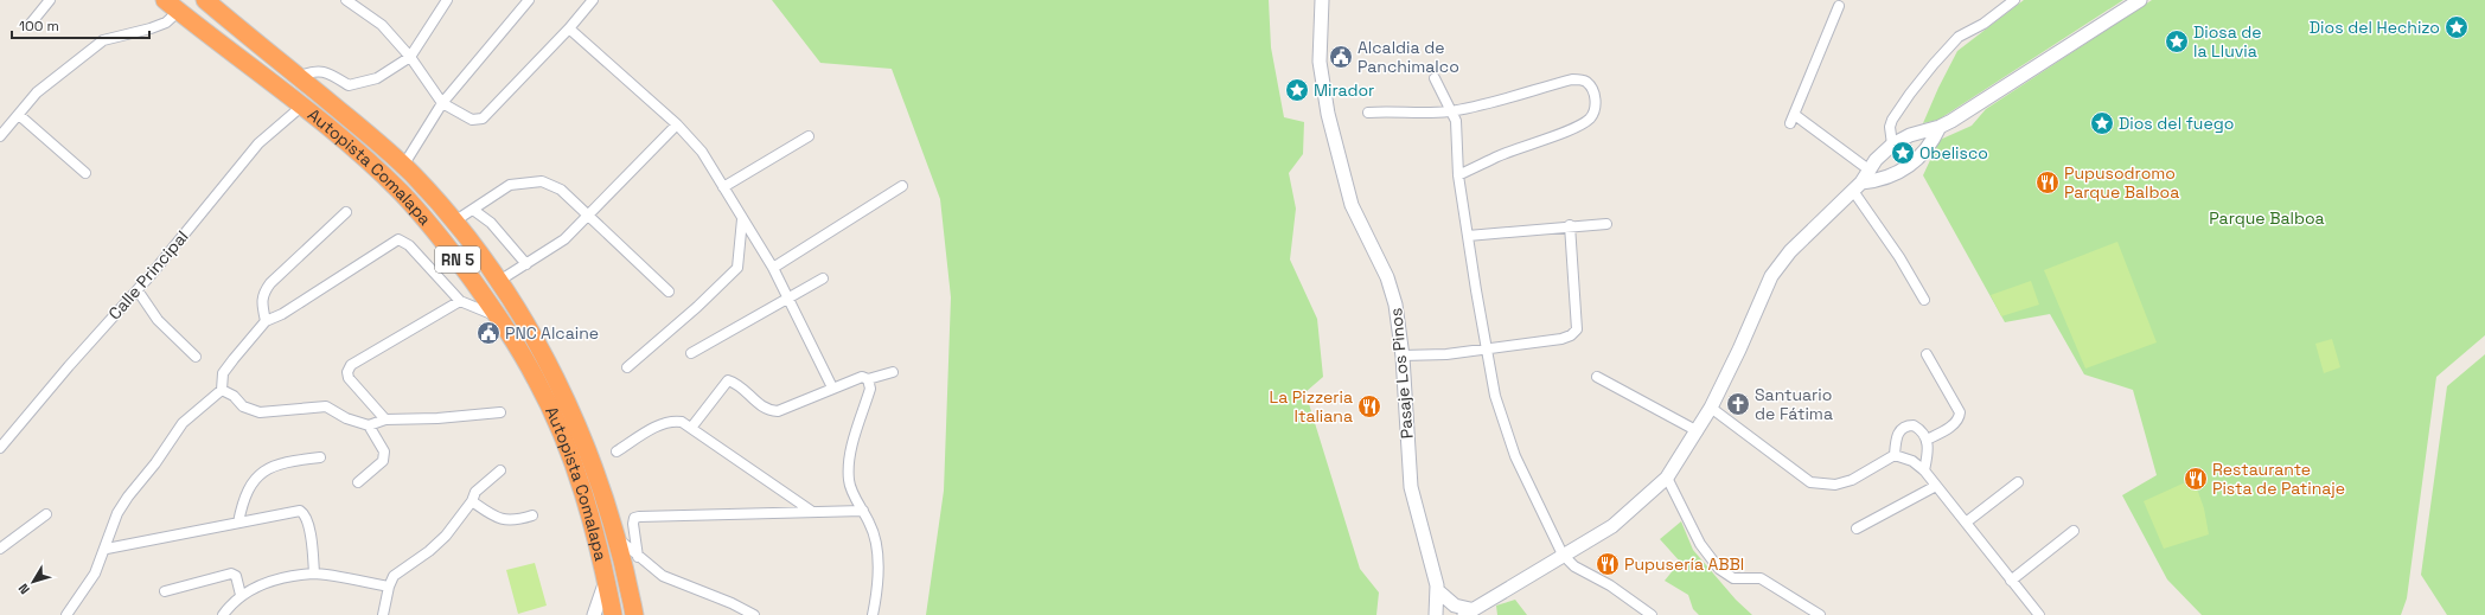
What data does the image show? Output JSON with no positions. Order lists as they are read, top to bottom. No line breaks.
{"streets":{"highway":["Autopista Comalapa","RN 5"],"main road":["Pasaje Los Pinos"],"street":["Calle Principal"]},"crossings":[["Autopista Comalapa","Calle Principal"]],"parks":["Parque Balboa"],"places":{"place":["Dios del Hechizo","Diosa de la Lluvia","Mirador","Dios del fuego","Obelisco"],"public building":["Alcaldia de Panchimalco","PNC Alcaine"],"restaurant":["Pupusodromo Parque Balboa","La Pizzeria Italiana","Restaurante Pista de Patinaje","Pupusería ABBI"],"church":["Santuario de Fátima"]},"scale_bar":"100 m","north":"bottom left"}
